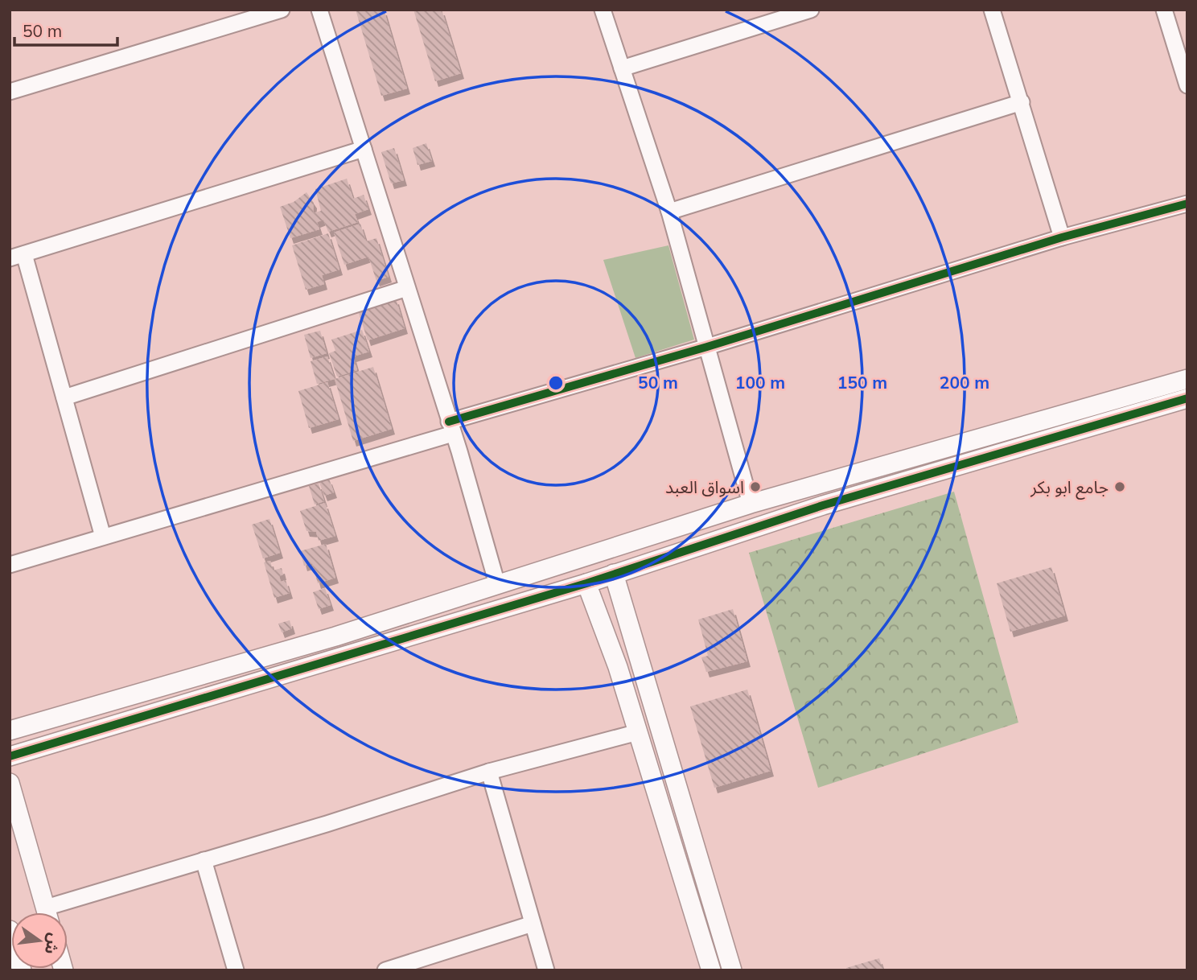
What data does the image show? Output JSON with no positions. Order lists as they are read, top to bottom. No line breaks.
{"places":["اسواق العبد","جامع ابو بكر"],"scale_bar":"50 m","north":"right","rings":["50 m","100 m","150 m","200 m"]}
